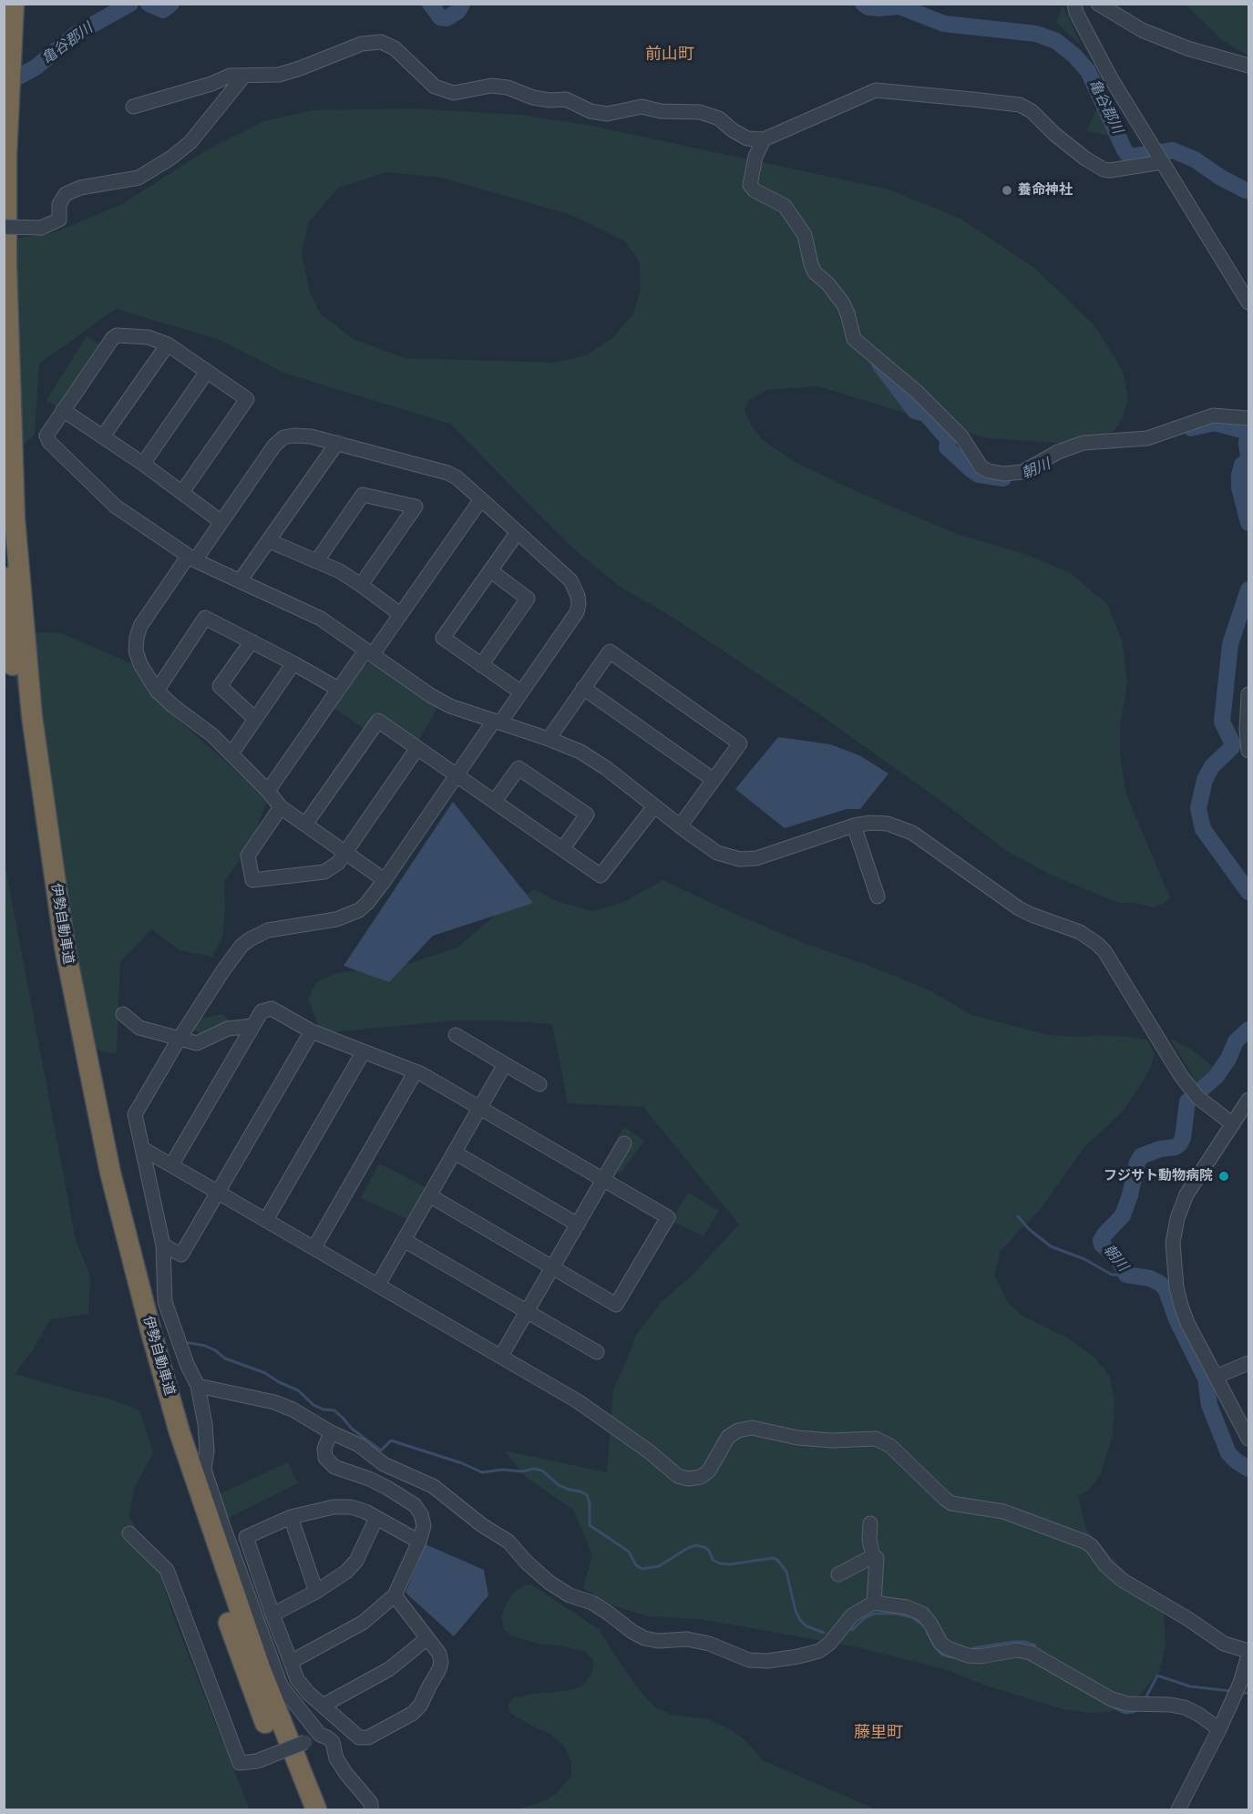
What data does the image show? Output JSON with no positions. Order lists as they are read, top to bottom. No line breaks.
{"streets":{"highway":["伊勢自動車道"]},"districts":["前山町","藤里町"],"water":["亀谷郡川","朝川"],"places":["養命神社","フジサト動物病院"]}
